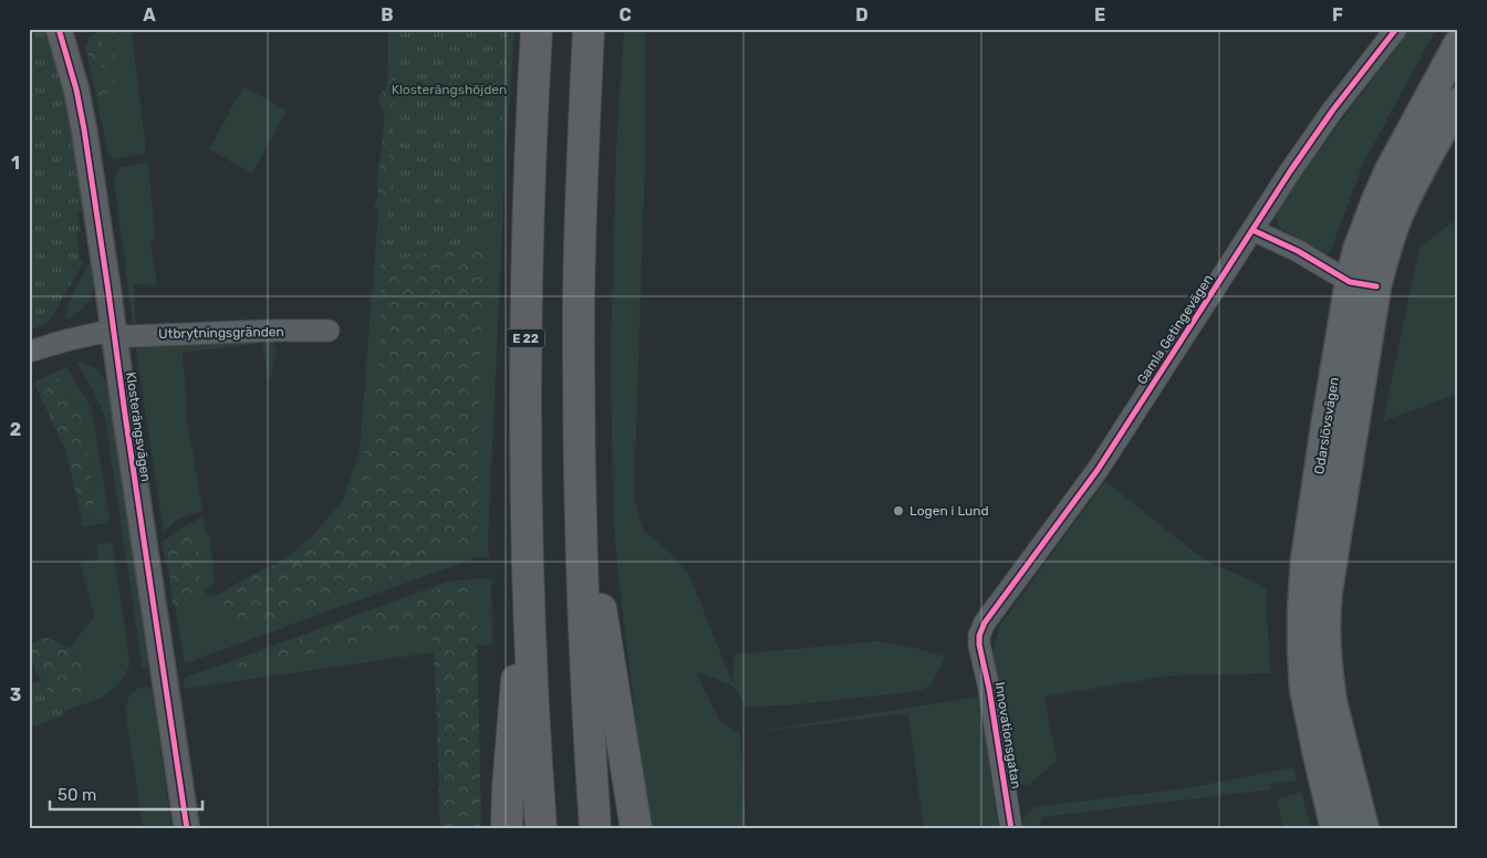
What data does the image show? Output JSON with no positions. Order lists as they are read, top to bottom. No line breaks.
{"streets":{"highway":["E 22"],"main road":["Odarslövsvägen"],"street":["Gamla Getingevägen","Utbrytningsgränden","Klosterängsvägen","Innovationsgatan"]},"crossings":[["Gamla Getingevägen","Innovationsgatan"],["Utbrytningsgränden","Klosterängsvägen"]],"parks":["Klosterängshöjden"],"places":["Logen i Lund"],"scale_bar":"50 m","grid":{"columns":["A","B","C","D","E","F"],"rows":["1","2","3"]}}
